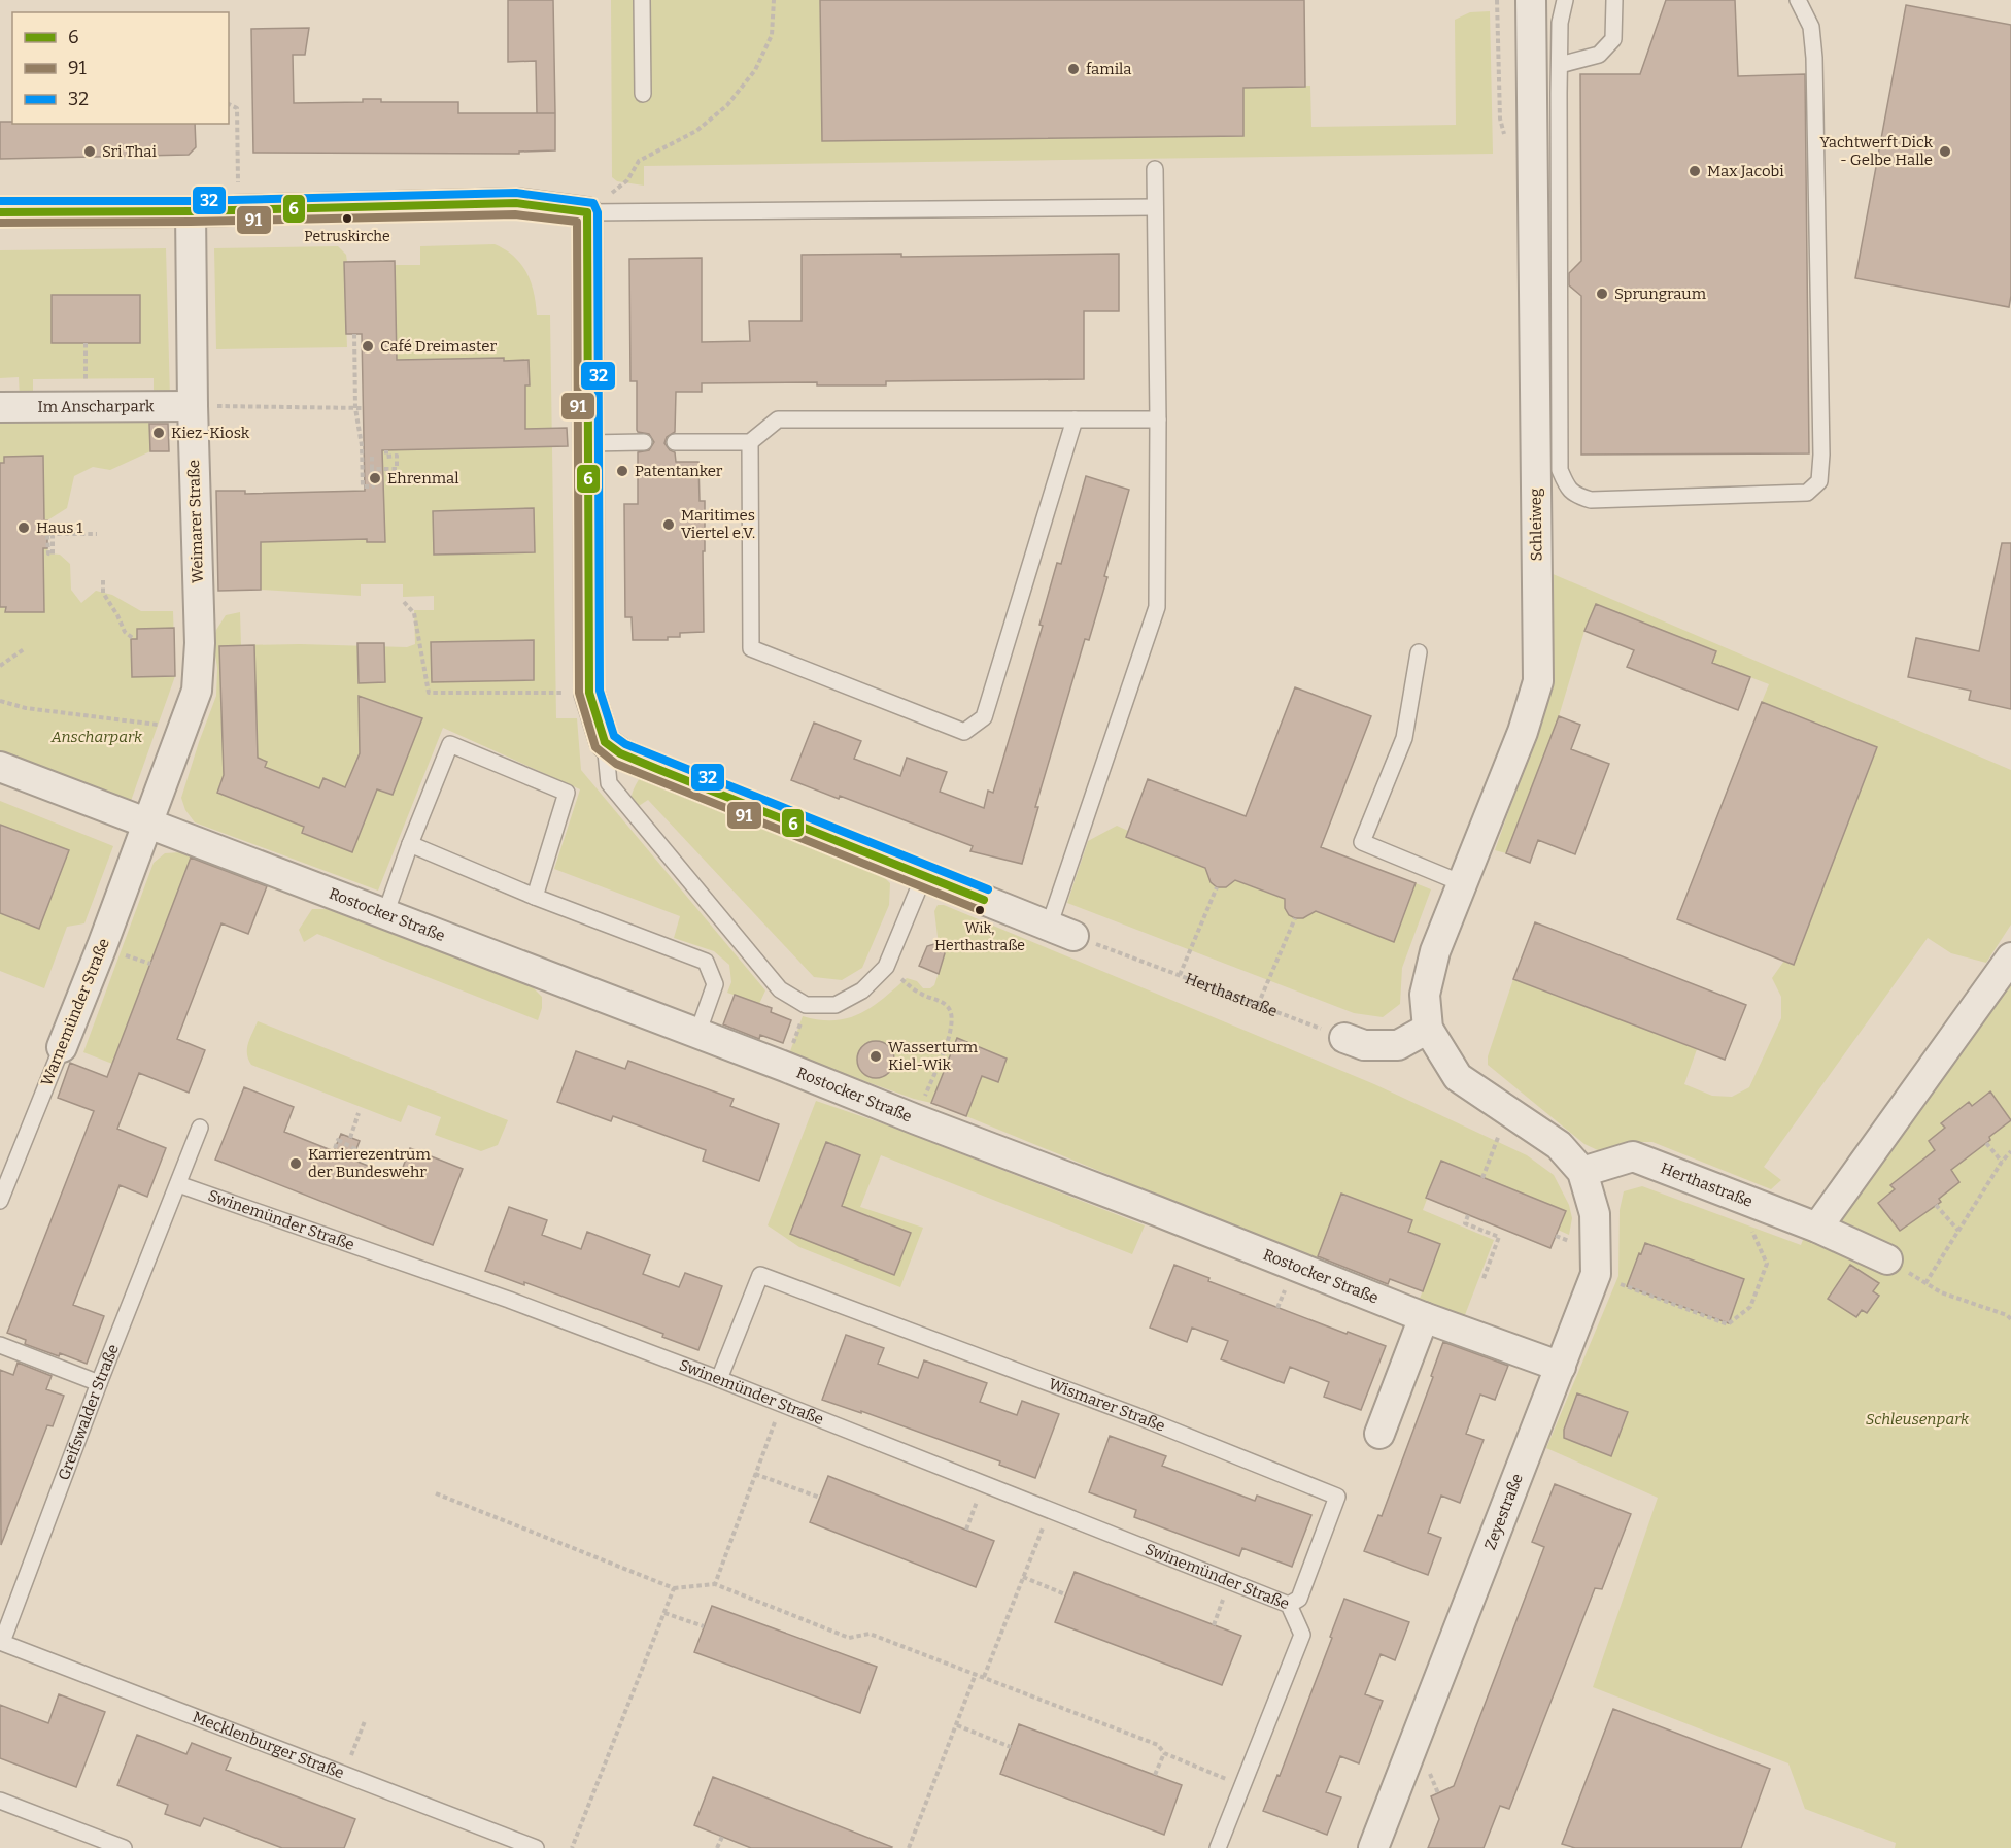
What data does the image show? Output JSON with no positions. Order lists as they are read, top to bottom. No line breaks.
{"streets":{"street":["Im Anscharpark","Weimarer Straße","Schleiweg","Rostocker Straße","Herthastraße","Warnemünder Straße","Zeyestraße"],"lane":["Swinemünder Straße","Wismarer Straße","Greifswalder Straße","Mecklenburger Straße"]},"crossings":[["Im Anscharpark","Weimarer Straße"],["Weimarer Straße","Rostocker Straße"],["Weimarer Straße","Warnemünder Straße"],["Rostocker Straße","Warnemünder Straße"],["Rostocker Straße","Zeyestraße"],["Herthastraße","Zeyestraße"],["Swinemünder Straße","Wismarer Straße"],["Swinemünder Straße","Greifswalder Straße"],["Greifswalder Straße","Mecklenburger Straße"]],"parks":["Anscharpark","Schleusenpark"],"places":["famila","Sri Thai","Yachtwerft Dick - Gelbe Halle","Max Jacobi","Petruskirche","Sprungraum","Café Dreimaster","Kiez-Kiosk","Patentanker","Ehrenmal","Maritimes Viertel e.V.","Haus 1","Wik, Herthastraße","Wasserturm Kiel-Wik","Karrierezentrum der Bundeswehr"],"lines":["transit line 32","transit line 6","transit line 91"],"legend":["6","91","32"]}
